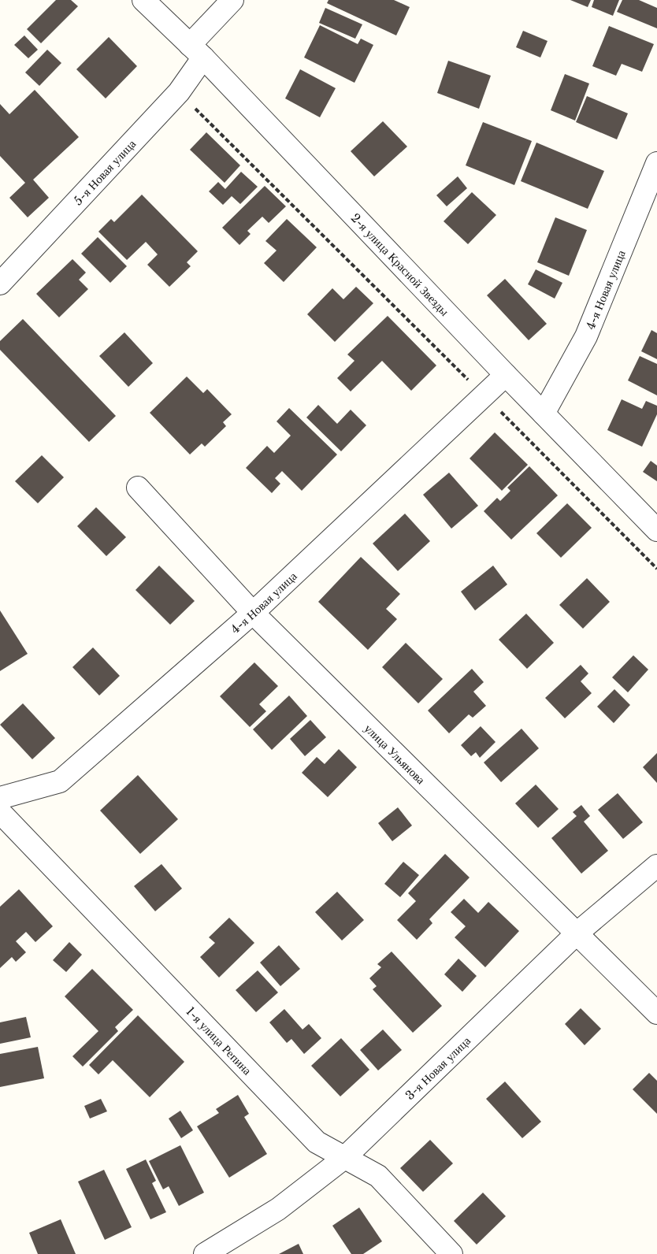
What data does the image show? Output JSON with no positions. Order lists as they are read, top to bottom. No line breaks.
{"streets":{"street":["5-я Новая улица","2-я улица Красной Звезды","4-я Новая улица","улица Ульянова","1-я улица Репина","3-я Новая улица"]},"crossings":[["5-я Новая улица","2-я улица Красной Звезды"],["2-я улица Красной Звезды","4-я Новая улица"],["4-я Новая улица","улица Ульянова"],["улица Ульянова","3-я Новая улица"],["1-я улица Репина","3-я Новая улица"]]}
